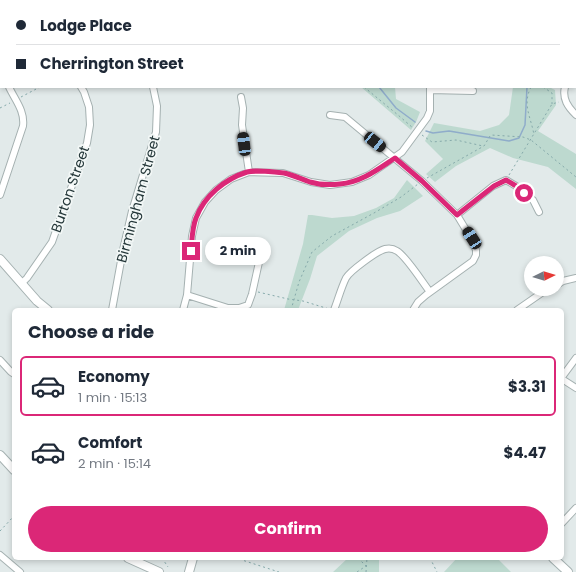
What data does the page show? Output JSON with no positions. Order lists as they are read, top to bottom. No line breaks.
{"streets":{"street":["Burton Street","Birmingham Street"]},"north":"right","page":{"banner":["Lodge Place","Cherrington Street"],"bubble":"2 min","heading":"Choose a ride","list":[{"name":"Economy","note":"1 min · 15:13","value":"$3.31"},{"name":"Comfort","note":"2 min · 15:14","value":"$4.47"}],"buttons":"Confirm"}}
